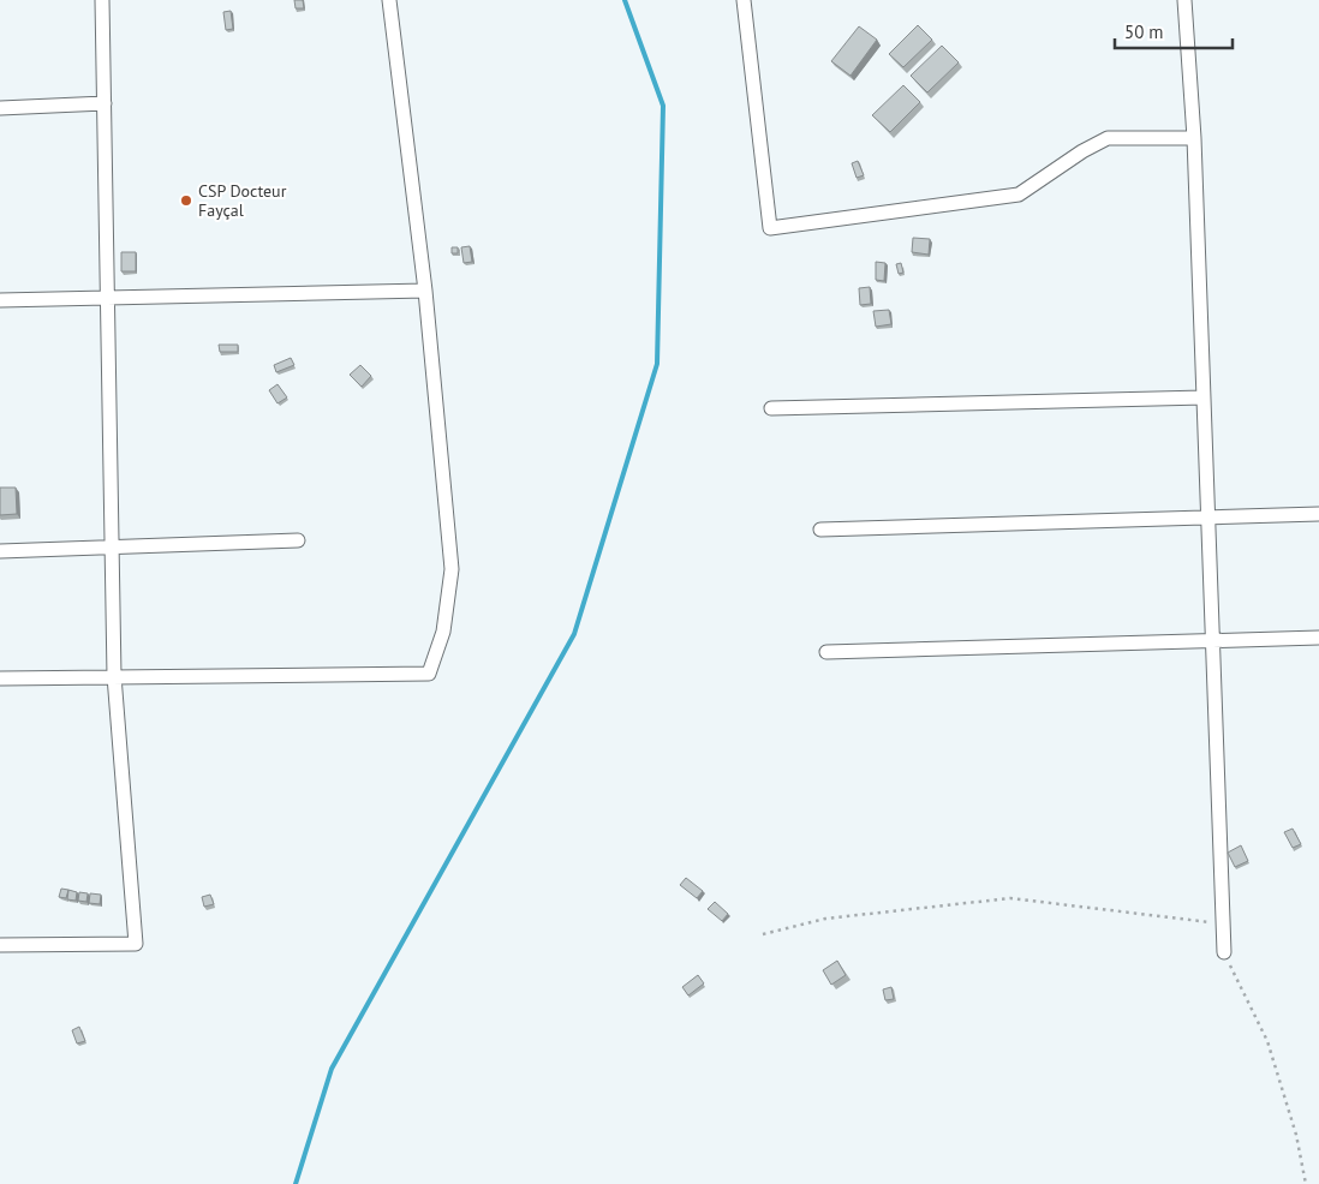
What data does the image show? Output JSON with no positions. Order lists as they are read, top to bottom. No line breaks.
{"places":["CSP Docteur Fayçal"],"scale_bar":"50 m"}
